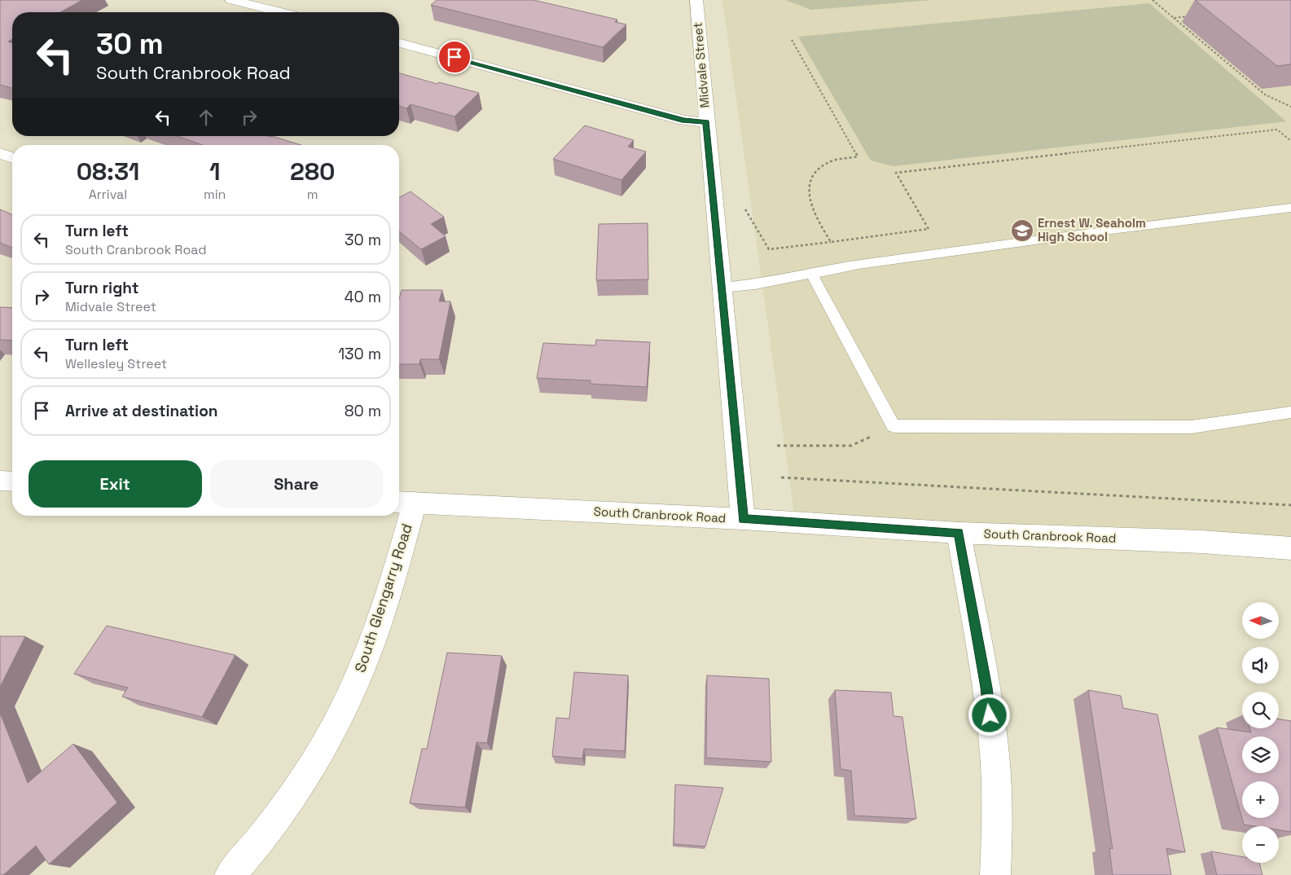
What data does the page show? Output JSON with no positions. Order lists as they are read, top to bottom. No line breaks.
{"streets":{"street":["Midvale Street","South Cranbrook Road","South Glengarry Road"]},"crossings":[["Midvale Street","South Cranbrook Road"],["South Cranbrook Road","South Glengarry Road"]],"places":{"school or university":["Ernest W. Seaholm High School"]},"north":"left","page":{"turn":["30 m","South Cranbrook Road"],"eta":["08:31","Arrival","1","min","280","m"],"list":[{"name":"Turn left","note":"South Cranbrook Road","value":"30 m"},{"name":"Turn right","note":"Midvale Street","value":"40 m"},{"name":"Turn left","note":"Wellesley Street","value":"130 m"},{"name":"Arrive at destination","value":"80 m"}],"buttons":["Exit","Share"],"map_buttons":["+","−"]}}
